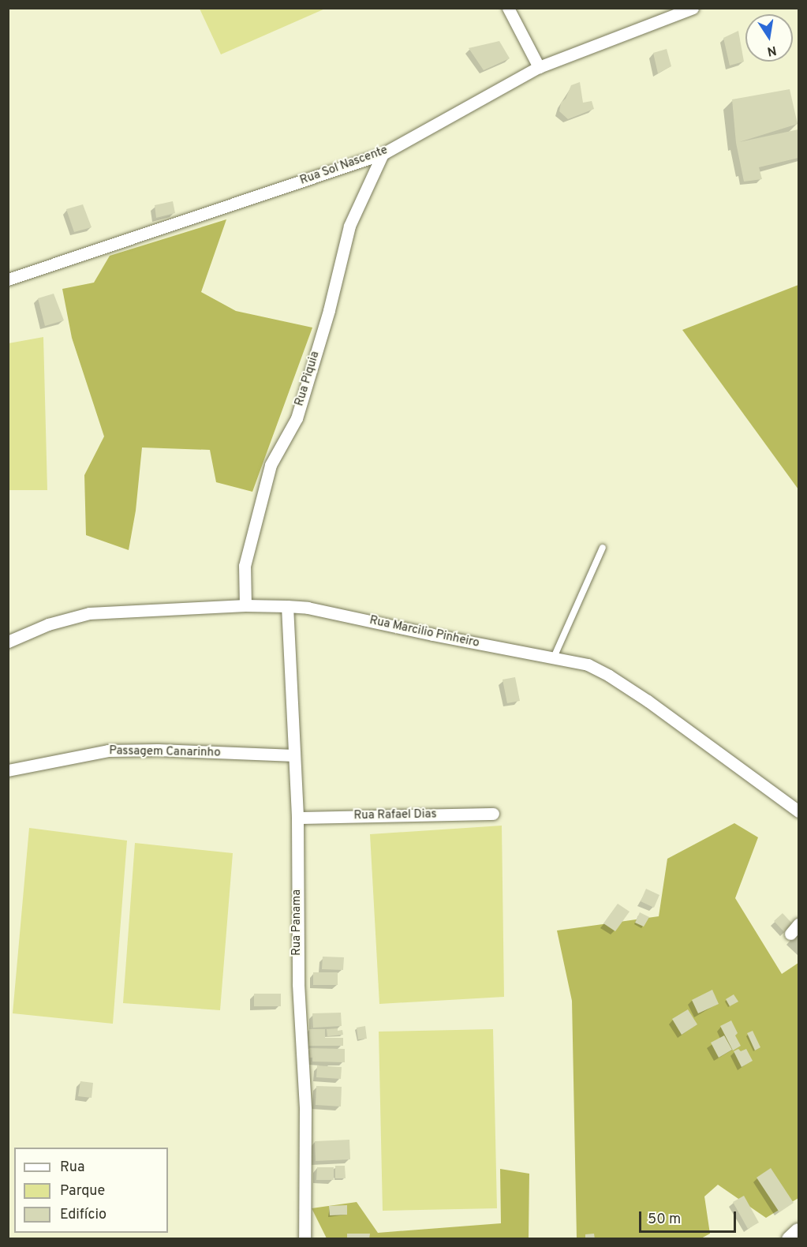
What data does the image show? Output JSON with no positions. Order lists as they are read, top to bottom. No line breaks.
{"streets":{"street":["Rua Sol Nascente","Rua Piquia","Rua Marcilio Pinheiro","Passagem Canarinho","Rua Rafael Dias","Rua Panama"]},"crossings":[["Rua Sol Nascente","Rua Piquia"],["Rua Piquia","Rua Marcilio Pinheiro"],["Rua Marcilio Pinheiro","Rua Panama"],["Passagem Canarinho","Rua Panama"],["Rua Rafael Dias","Rua Panama"]],"legend":["Rua","Parque","Edifício"],"scale_bar":"50 m","north":"bottom"}
